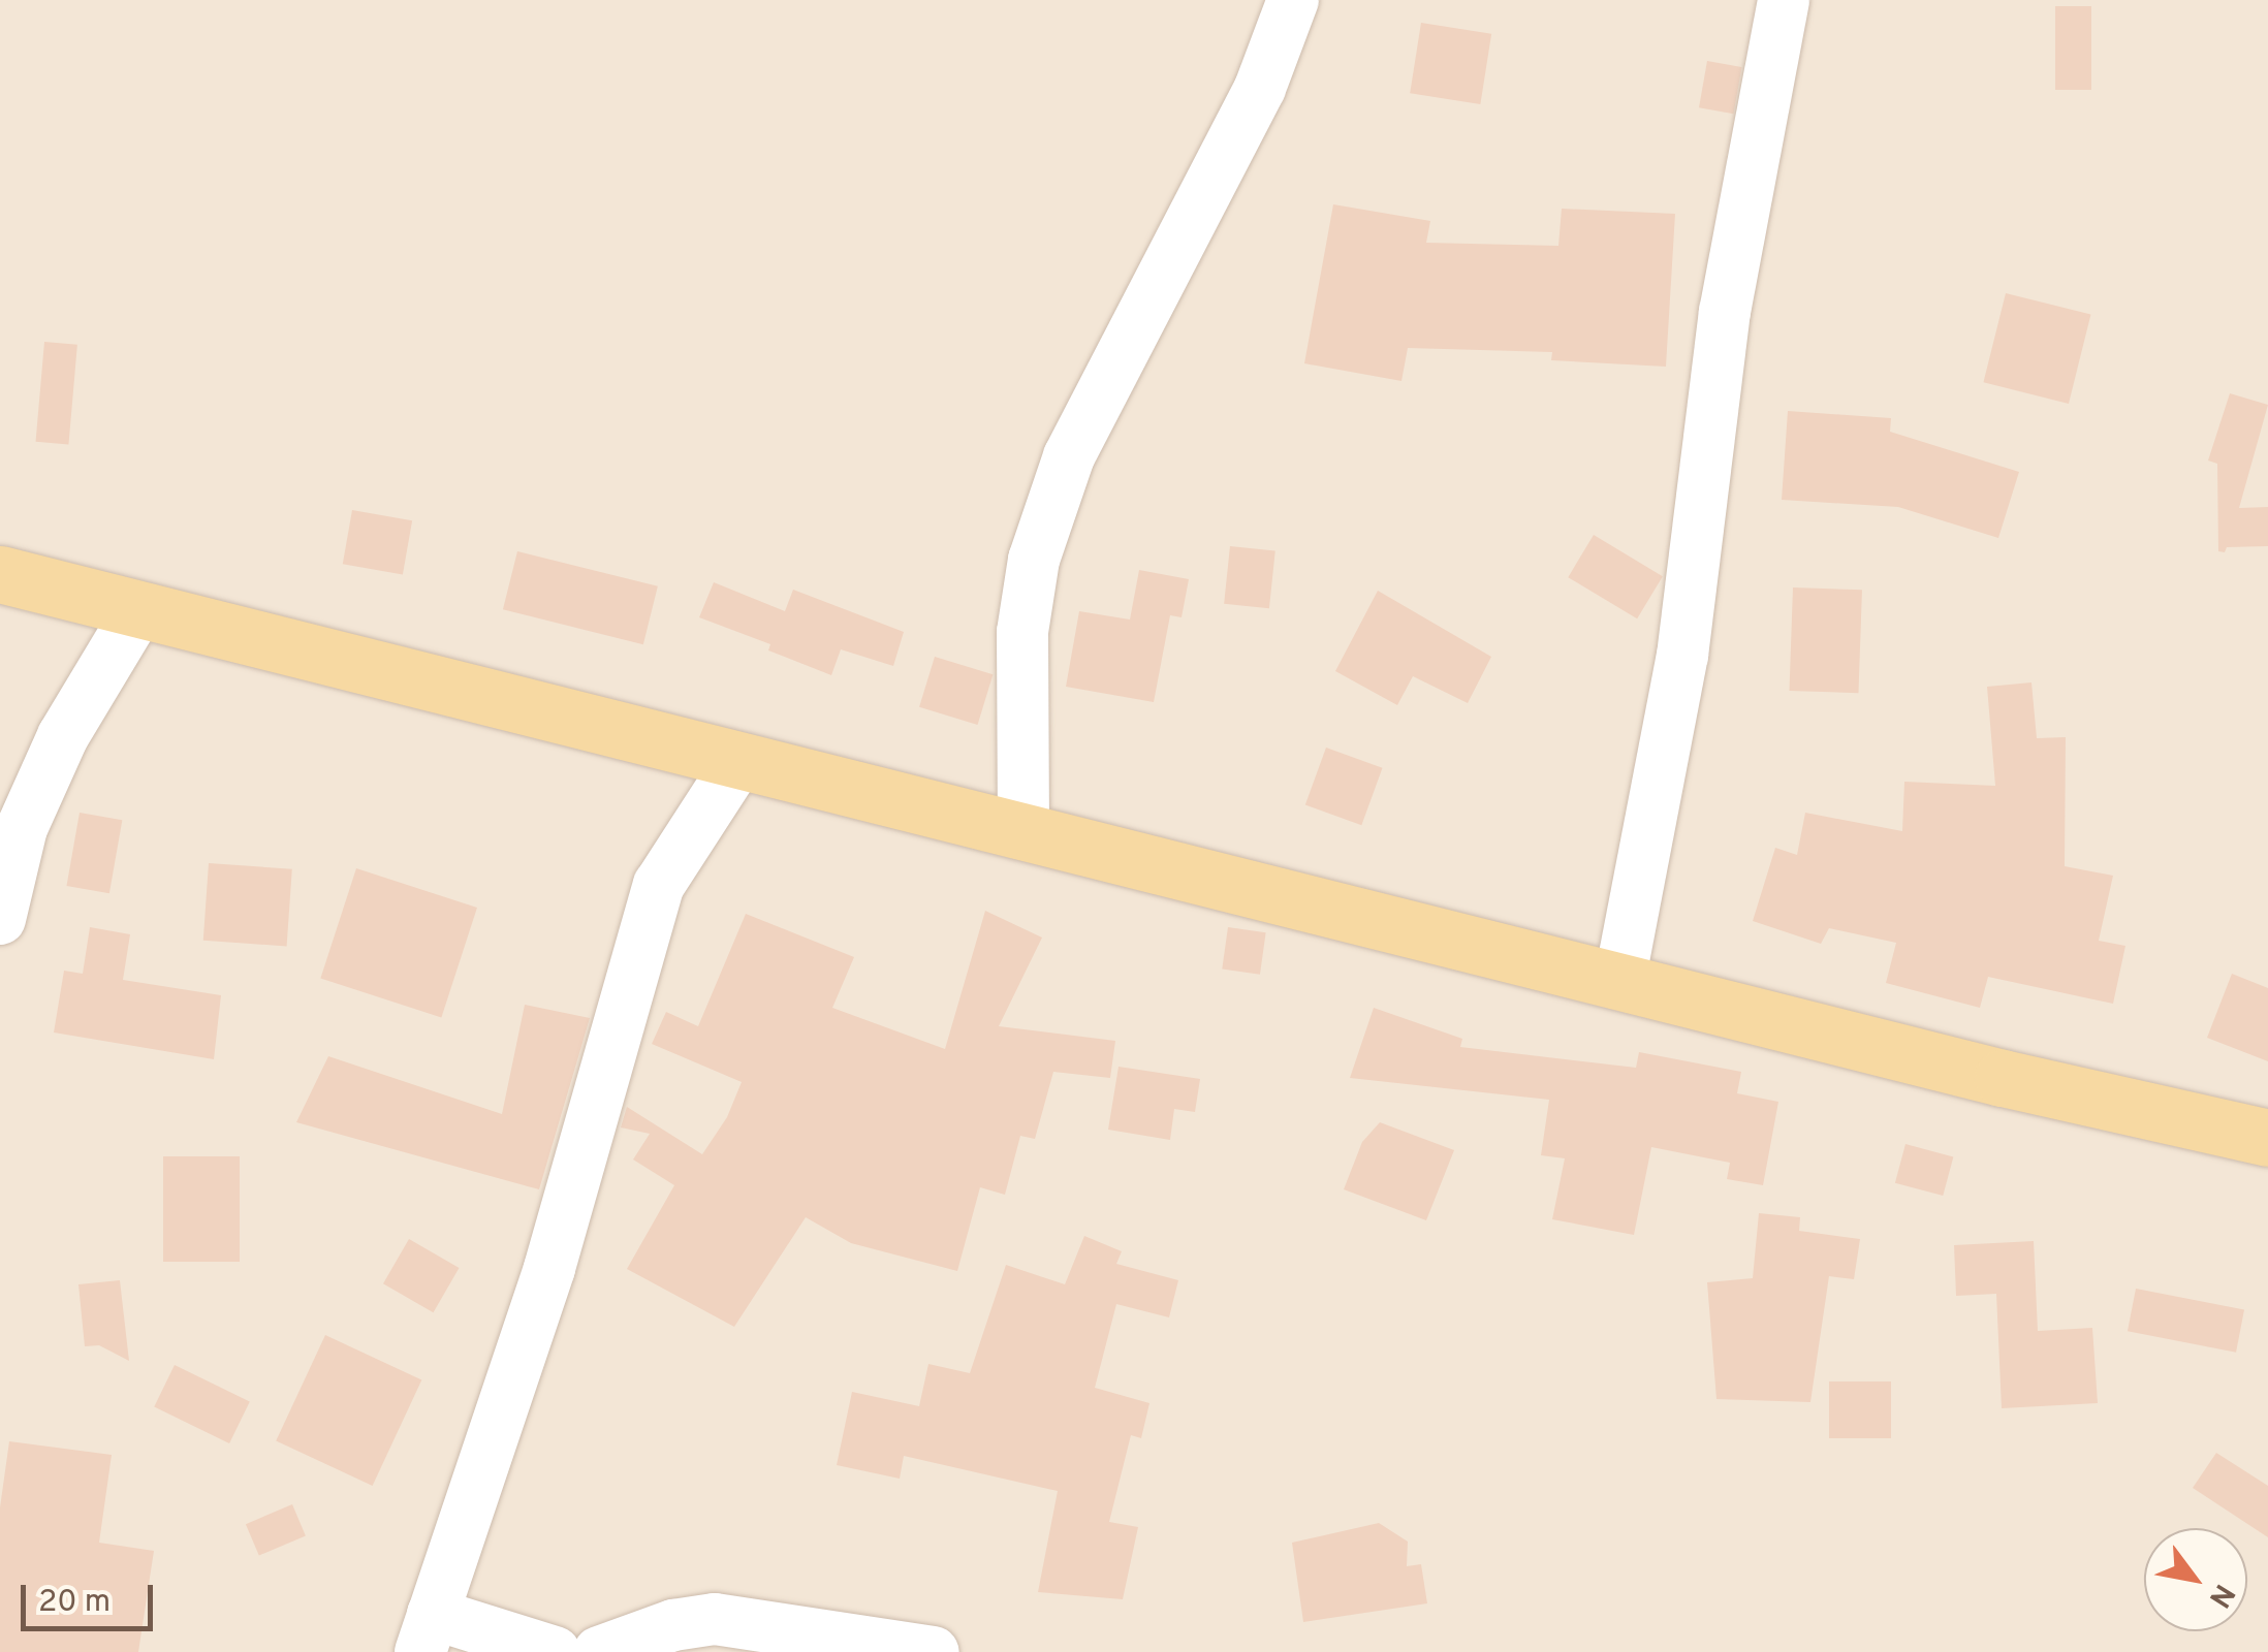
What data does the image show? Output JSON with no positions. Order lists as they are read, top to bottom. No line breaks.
{"scale_bar":"20 m","north":"bottom right"}
